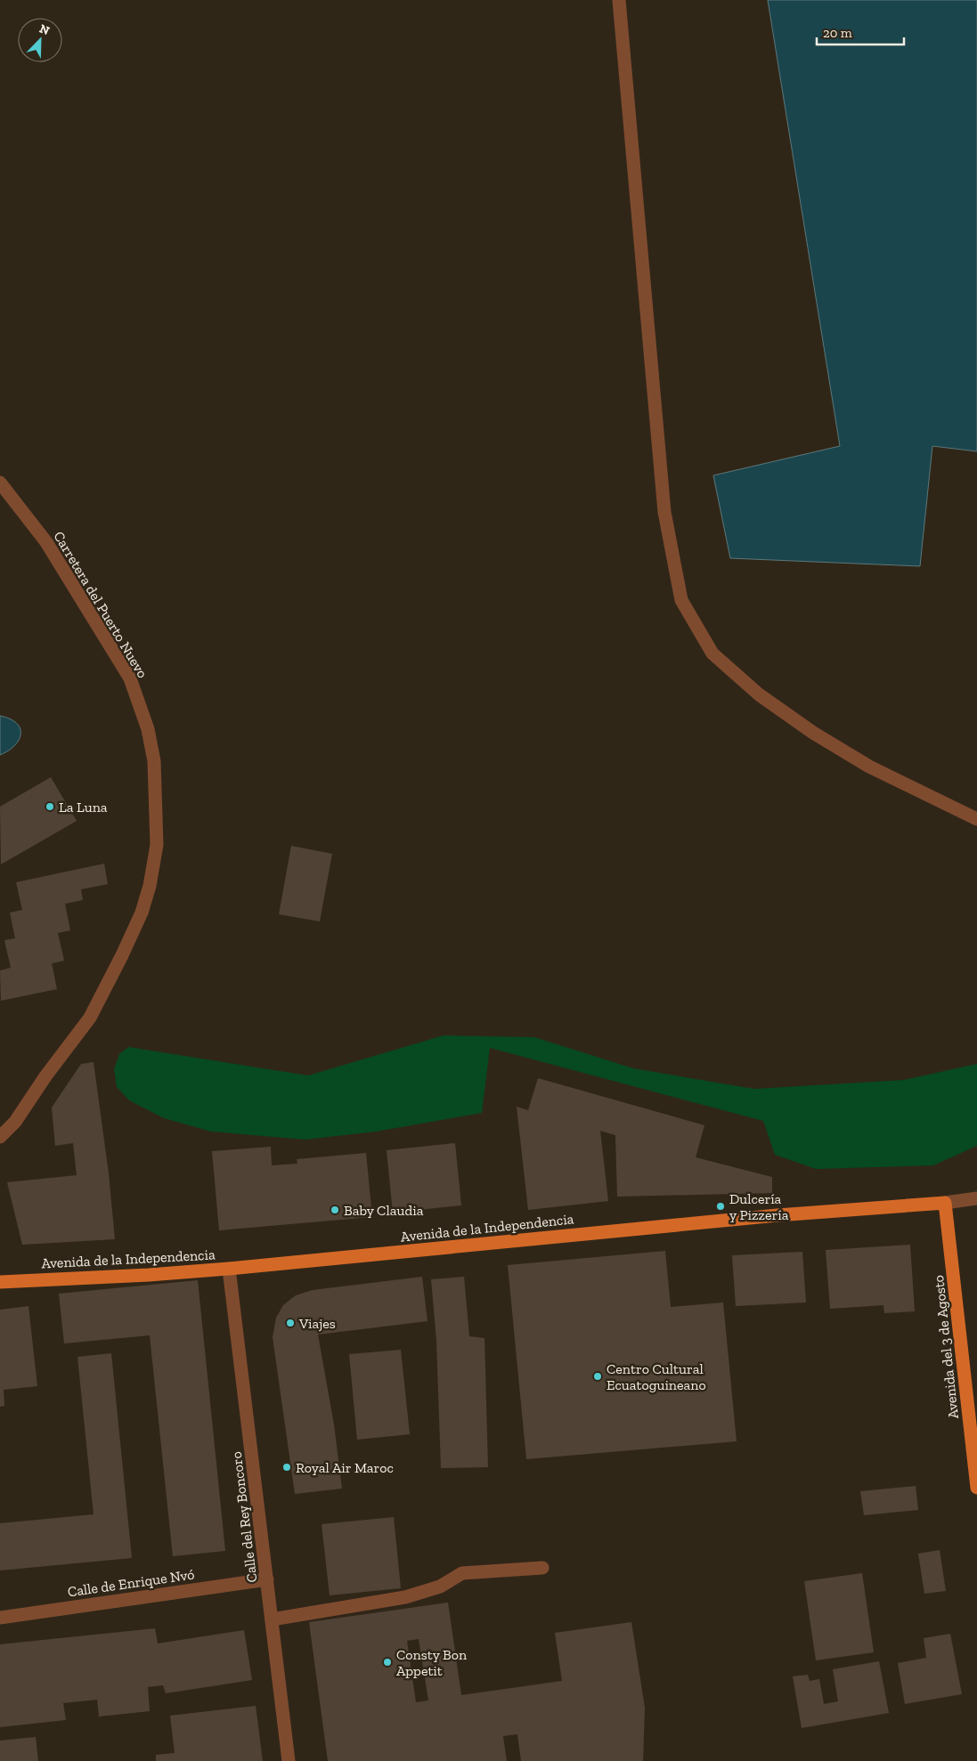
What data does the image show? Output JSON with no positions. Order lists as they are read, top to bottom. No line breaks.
{"streets":{"main road":["Avenida de la Independencia","Avenida del 3 de Agosto"],"street":["Carretera del Puerto Nuevo","Calle del Rey Boncoro","Calle de Enrique Nvó"]},"crossings":[["Avenida de la Independencia","Avenida del 3 de Agosto"],["Avenida de la Independencia","Calle del Rey Boncoro"],["Calle del Rey Boncoro","Calle de Enrique Nvó"]],"places":["La Luna","Dulcería y Pizzería","Baby Claudia","Viajes","Centro Cultural Ecuatoguineano","Royal Air Maroc","Consty Bon Appetit"],"scale_bar":"20 m","north":"top right"}
